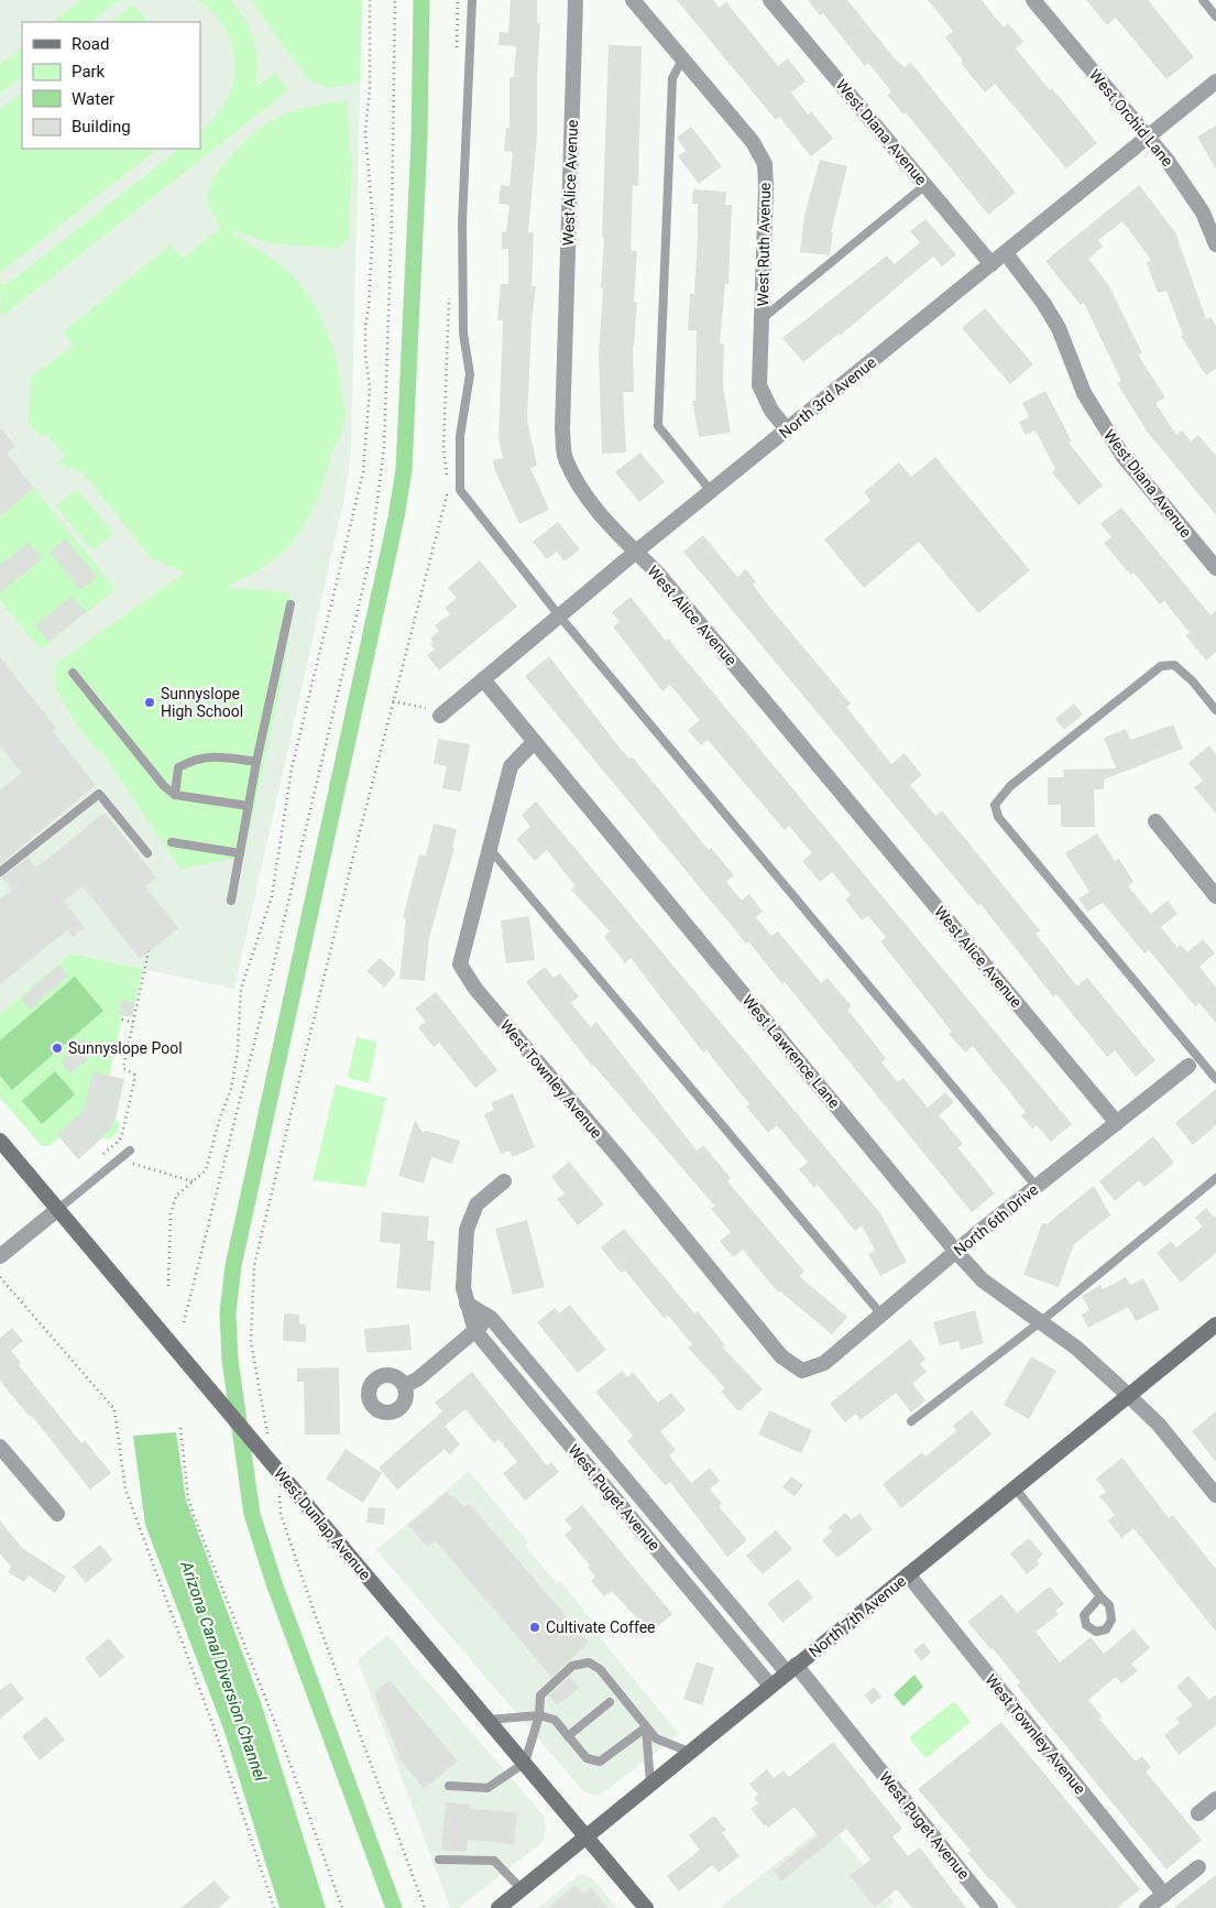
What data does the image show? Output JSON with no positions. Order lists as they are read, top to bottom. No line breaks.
{"streets":{"main road":["West Dunlap Avenue","North 7th Avenue"],"street":["West Orchid Lane","West Diana Avenue","West Alice Avenue","West Ruth Avenue","North 3rd Avenue","West Lawrence Lane","West Townley Avenue","North 6th Drive","West Puget Avenue"]},"crossings":[["West Orchid Lane","North 3rd Avenue"],["West Diana Avenue","North 3rd Avenue"],["West Alice Avenue","North 3rd Avenue"],["West Alice Avenue","North 6th Drive"],["West Ruth Avenue","North 3rd Avenue"],["North 3rd Avenue","West Lawrence Lane"],["West Lawrence Lane","West Townley Avenue"],["West Lawrence Lane","North 6th Drive"],["West Lawrence Lane","North 7th Avenue"],["West Townley Avenue","North 6th Drive"],["West Townley Avenue","North 7th Avenue"],["West Puget Avenue","North 7th Avenue"],["West Dunlap Avenue","North 7th Avenue"]],"water":["Arizona Canal Diversion Channel"],"places":["Sunnyslope High School","Sunnyslope Pool","Cultivate Coffee"],"legend":["Road","Park","Water","Building"]}
